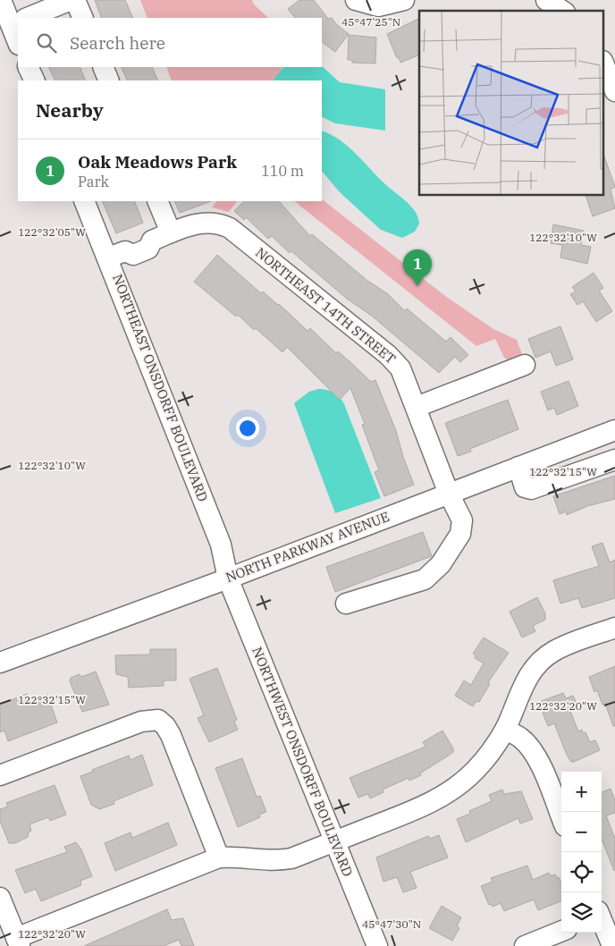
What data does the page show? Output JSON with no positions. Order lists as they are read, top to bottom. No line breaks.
{"streets":{"street":["NORTHEAST 14TH STREET","NORTHEAST ONSDORFF BOULEVARD","NORTH PARKWAY AVENUE","NORTHWEST ONSDORFF BOULEVARD"]},"crossings":[["NORTHEAST 14TH STREET","NORTHEAST ONSDORFF BOULEVARD"],["NORTHEAST 14TH STREET","NORTH PARKWAY AVENUE"],["NORTHEAST ONSDORFF BOULEVARD","NORTH PARKWAY AVENUE"],["NORTHEAST ONSDORFF BOULEVARD","NORTHWEST ONSDORFF BOULEVARD"],["NORTH PARKWAY AVENUE","NORTHWEST ONSDORFF BOULEVARD"]],"page":{"search":"Search here","heading":"Nearby","list":[{"mark":"1","name":"Oak Meadows Park","note":"Park","value":"110 m"}],"pins":"1","map_buttons":["+","−"]},"coordinates":["45°47'25\"N","122°32'05\"W","122°32'10\"W","122°32'15\"W","122°32'20\"W","45°47'30\"N"]}
